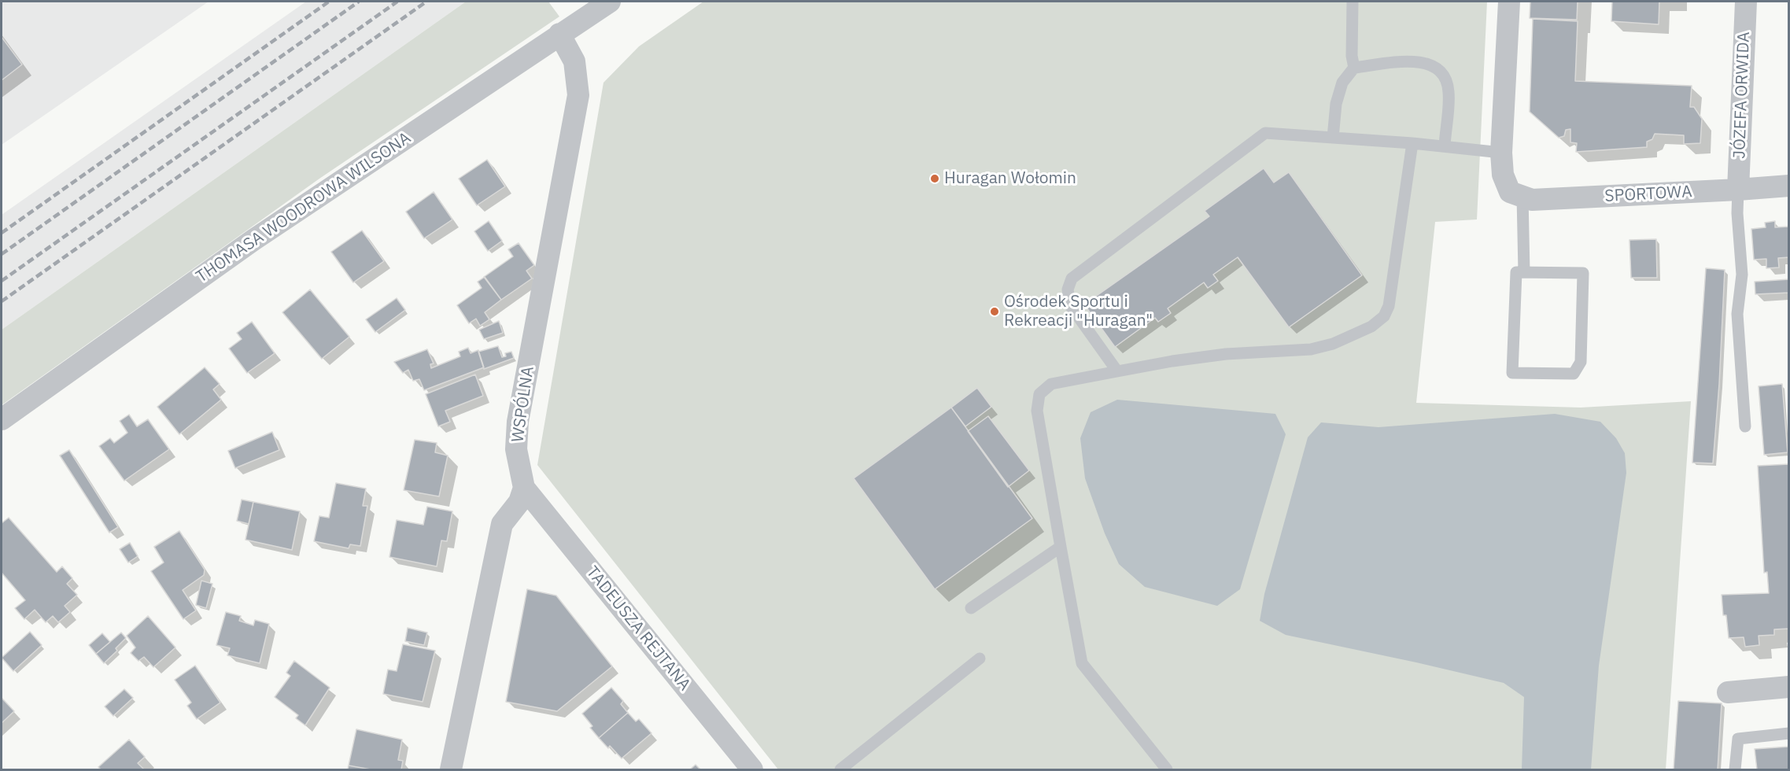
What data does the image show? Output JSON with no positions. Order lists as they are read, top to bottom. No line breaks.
{"streets":{"street":["JÓZEFA ORWIDA","SPORTOWA","THOMASA WOODROWA WILSONA","WSPÓLNA","TADEUSZA REJTANA"]},"crossings":[["JÓZEFA ORWIDA","SPORTOWA"],["THOMASA WOODROWA WILSONA","WSPÓLNA"],["WSPÓLNA","TADEUSZA REJTANA"]],"places":["Huragan Wołomin","Ośrodek Sportu i Rekreacji \"Huragan\""]}
